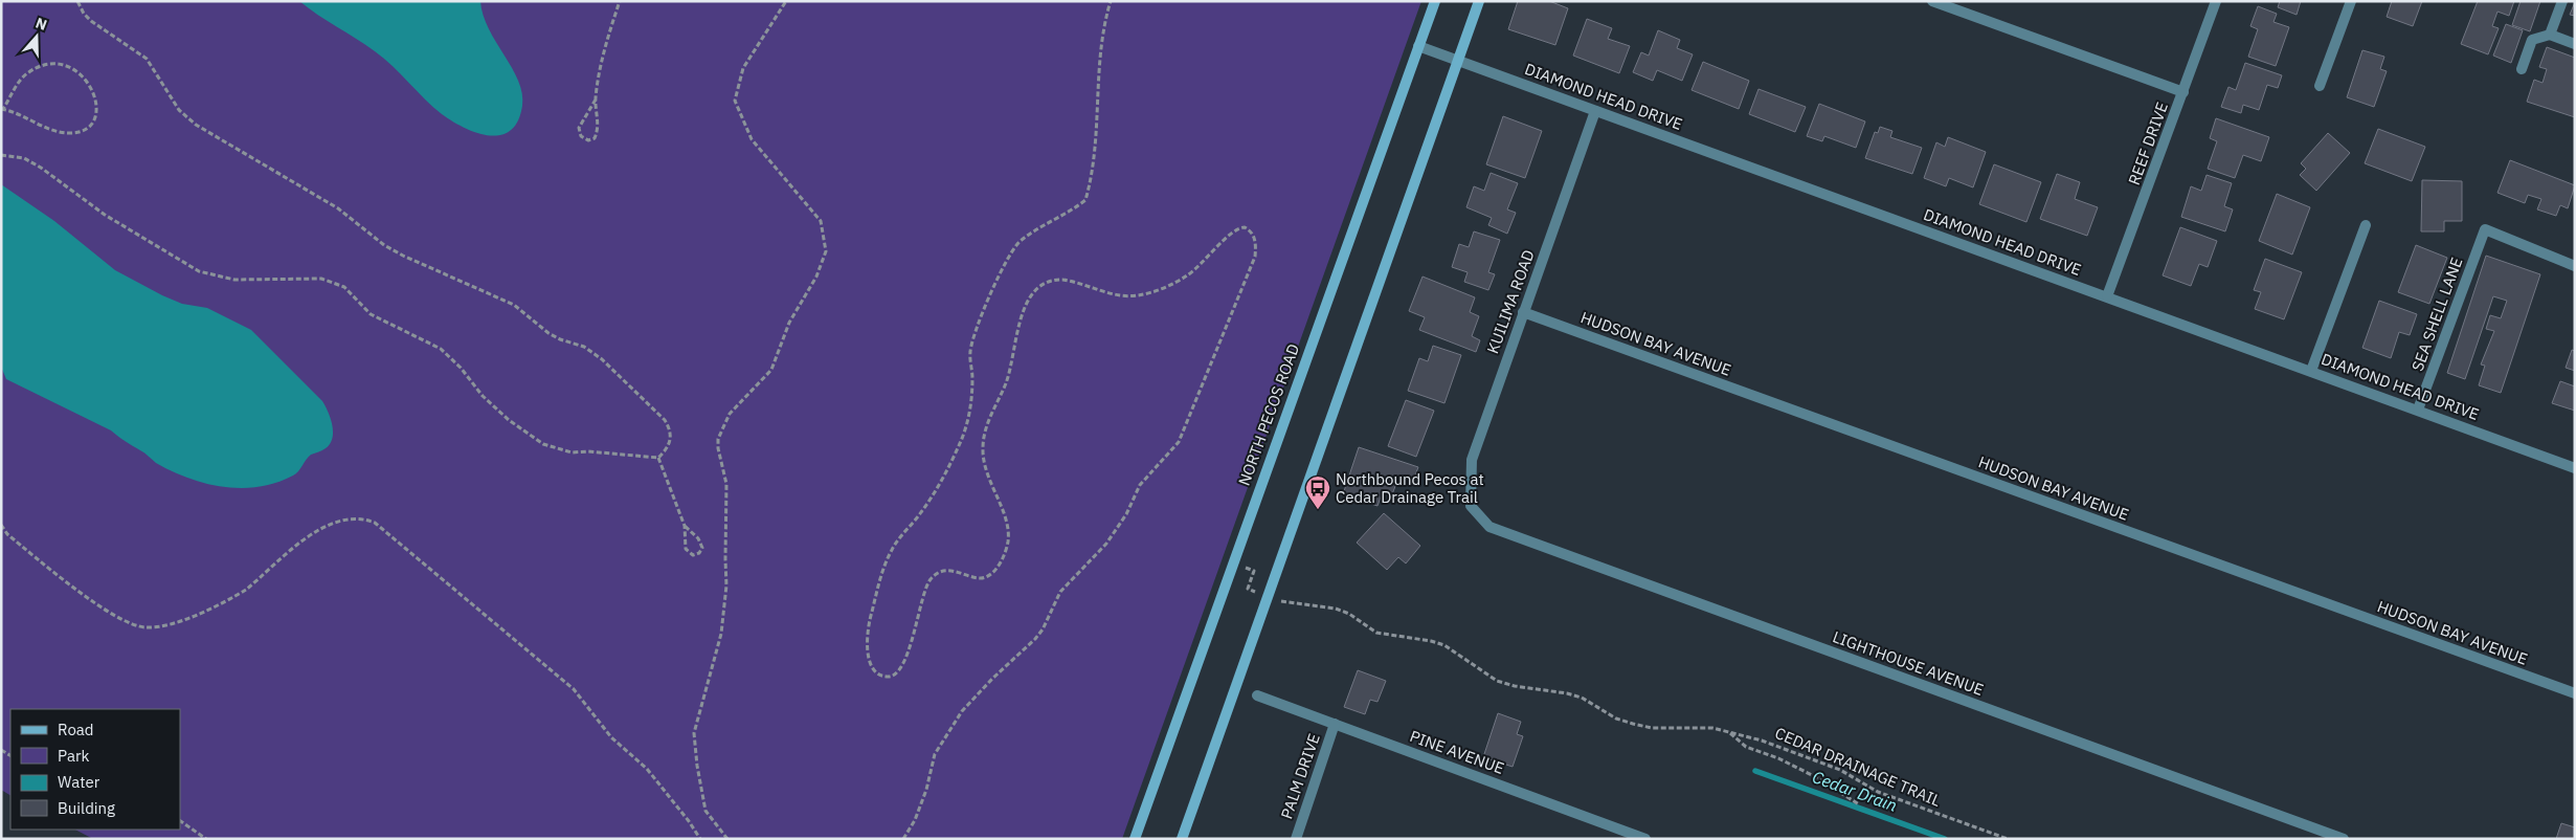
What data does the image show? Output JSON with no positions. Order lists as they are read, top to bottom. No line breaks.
{"streets":{"main road":["NORTH PECOS ROAD"],"street":["DIAMOND HEAD DRIVE","REEF DRIVE","KUILIMA ROAD","SEA SHELL LANE","HUDSON BAY AVENUE","LIGHTHOUSE AVENUE","PINE AVENUE","PALM DRIVE"],"path":["CEDAR DRAINAGE TRAIL"]},"crossings":[["DIAMOND HEAD DRIVE","REEF DRIVE"],["DIAMOND HEAD DRIVE","KUILIMA ROAD"],["DIAMOND HEAD DRIVE","SEA SHELL LANE"],["DIAMOND HEAD DRIVE","NORTH PECOS ROAD"],["KUILIMA ROAD","HUDSON BAY AVENUE"],["KUILIMA ROAD","LIGHTHOUSE AVENUE"],["PINE AVENUE","PALM DRIVE"]],"water":["Cedar Drain"],"places":{"bus stop":["Northbound Pecos at Cedar Drainage Trail"]},"legend":["Road","Park","Water","Building"],"north":"top"}
